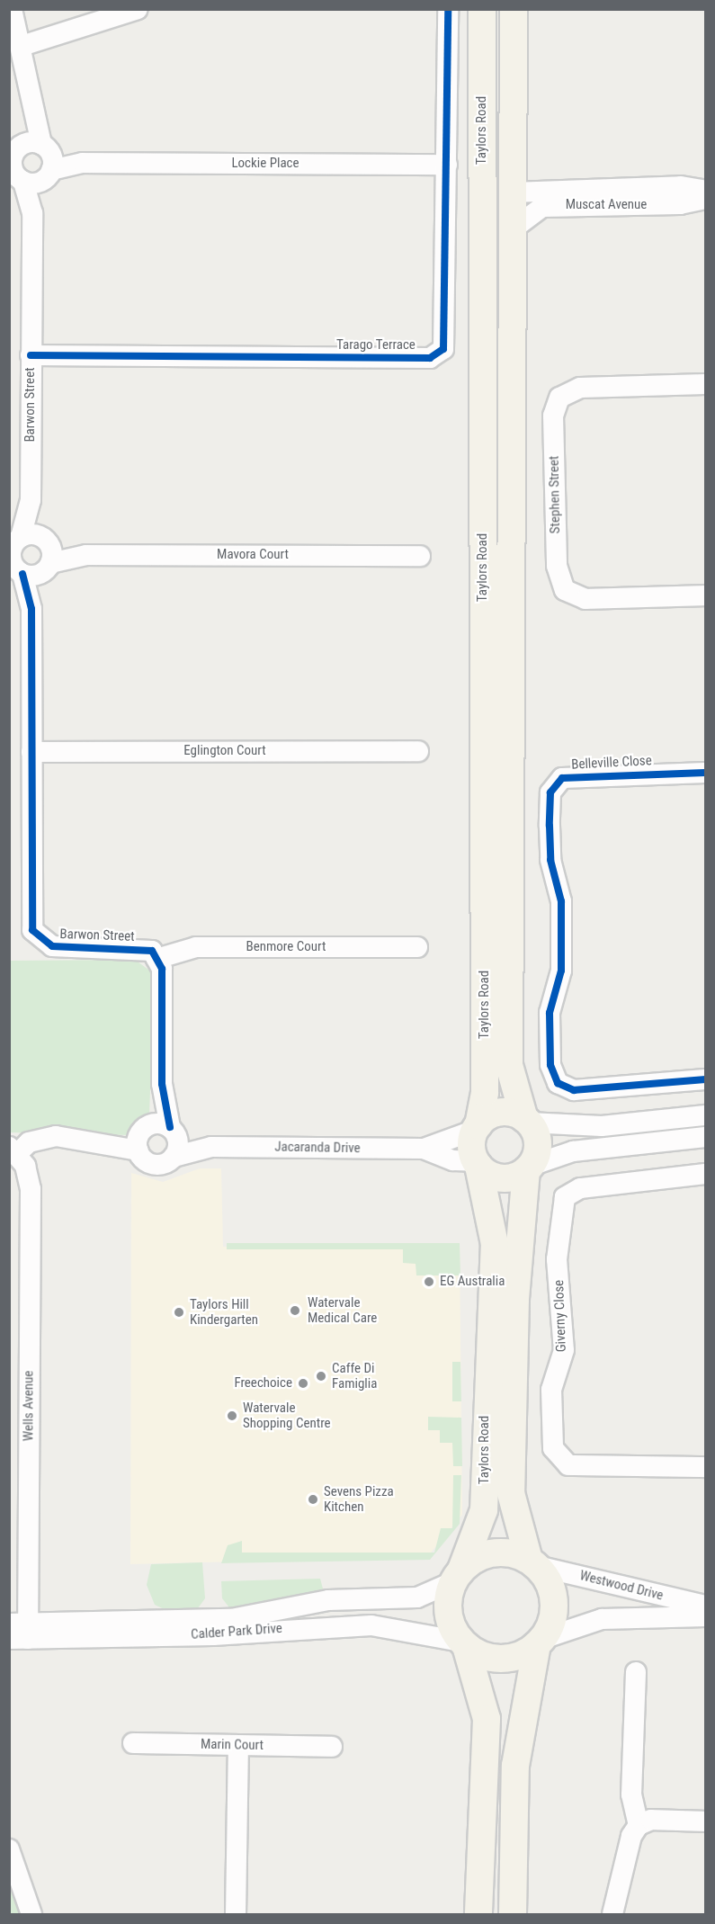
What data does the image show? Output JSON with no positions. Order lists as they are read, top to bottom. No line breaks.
{"streets":{"main road":["Taylors Road"],"street":["Lockie Place","Muscat Avenue","Tarago Terrace","Barwon Street","Stephen Street","Mavora Court","Eglington Court","Belleville Close","Benmore Court","Jacaranda Drive","Giverny Close","Wells Avenue","Westwood Drive","Calder Park Drive","Marin Court"]},"crossings":[["Taylors Road","Muscat Avenue"],["Taylors Road","Jacaranda Drive"],["Taylors Road","Westwood Drive"],["Taylors Road","Calder Park Drive"],["Lockie Place","Tarago Terrace"],["Lockie Place","Barwon Street"],["Tarago Terrace","Barwon Street"],["Barwon Street","Mavora Court"],["Barwon Street","Eglington Court"],["Barwon Street","Benmore Court"],["Jacaranda Drive","Wells Avenue"],["Wells Avenue","Calder Park Drive"],["Westwood Drive","Calder Park Drive"]],"places":["EG Australia","Watervale Medical Care","Taylors Hill Kindergarten","Caffe Di Famiglia","Freechoice","Watervale Shopping Centre","Sevens Pizza Kitchen"]}
